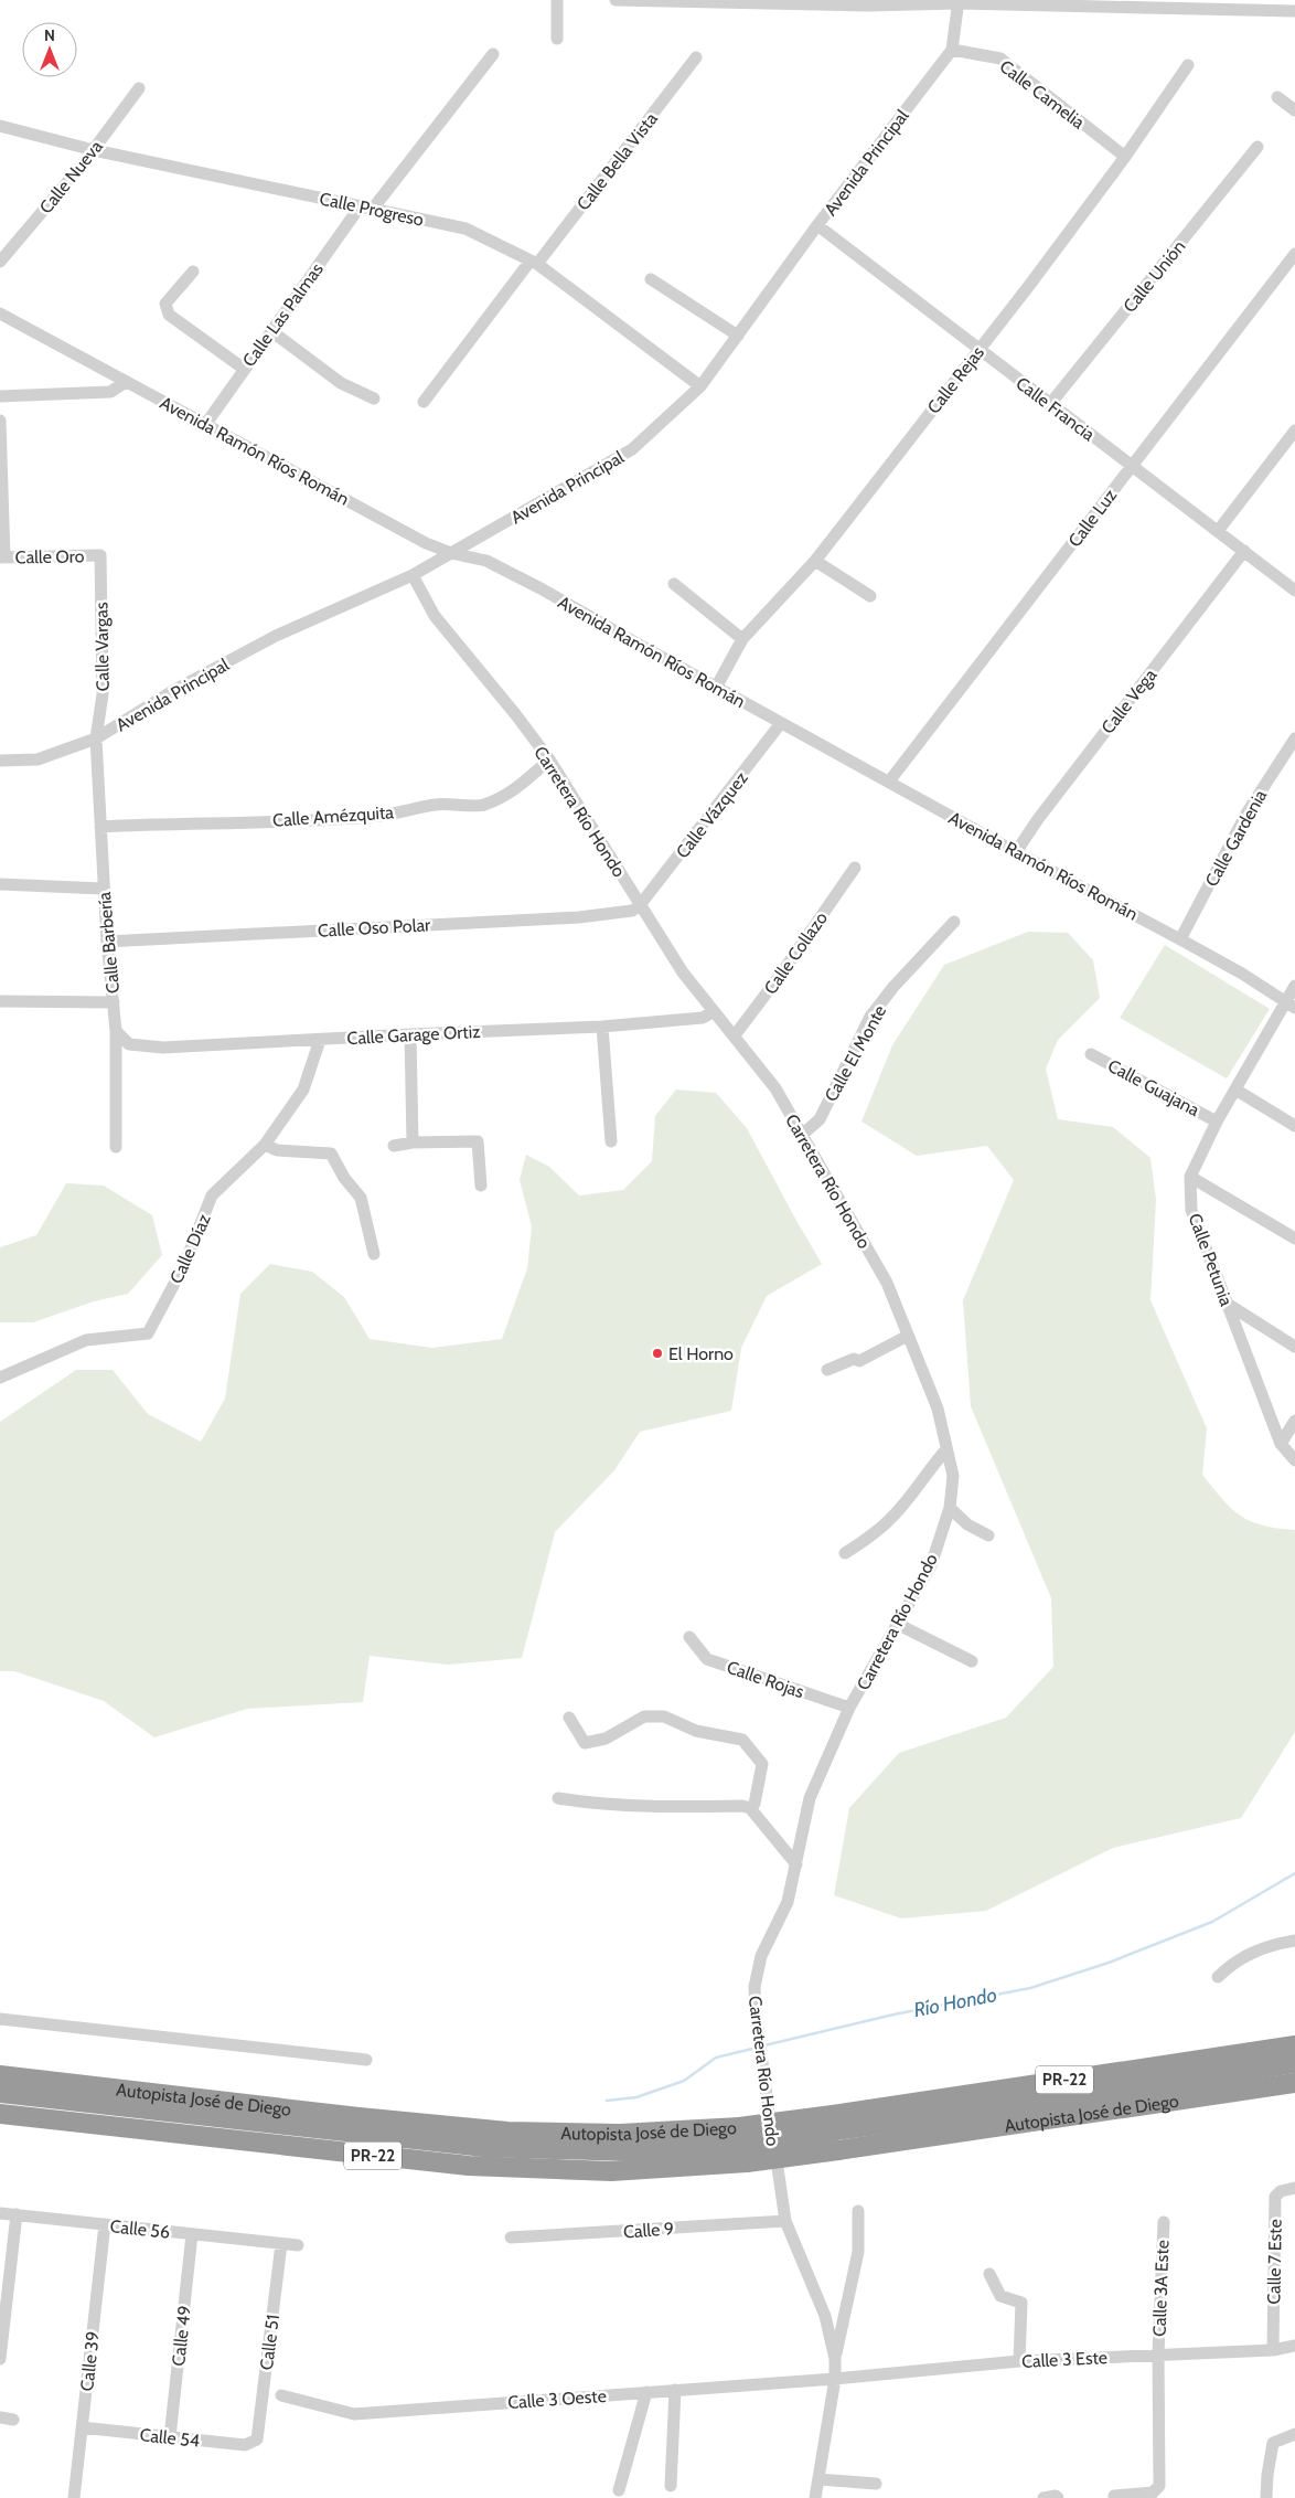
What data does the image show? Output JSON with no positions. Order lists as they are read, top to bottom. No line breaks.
{"streets":{"highway":["PR-22","Autopista José de Diego"],"street":["Calle Camelia","Calle Bella Vista","Avenida Principal","Calle Nueva","Calle Progreso","Calle Unión","Calle Las Palmas","Calle Rejas","Calle Francia","Avenida Ramón Ríos Román","Calle Luz","Calle Oro","Calle Vargas","Calle Vega","Carretera Río Hondo","Calle Vázquez","Calle Amézquita","Calle Gardenia","Calle Oso Polar","Calle Barbería","Calle Collazo","Calle Garage Ortiz","Calle El Monte","Calle Guajana","Calle Díaz","Calle Petunia","Calle Rojas","Calle 56","Calle 9","Calle 7 Este","Calle 3A Este","Calle 49","Calle 51","Calle 3 Este","Calle 39","Calle 3 Oeste","Calle 54"]},"crossings":[["Calle Camelia","Avenida Principal"],["Calle Camelia","Calle Rejas"],["Calle Bella Vista","Calle Progreso"],["Avenida Principal","Calle Progreso"],["Avenida Principal","Calle Francia"],["Avenida Principal","Avenida Ramón Ríos Román"],["Avenida Principal","Calle Vargas"],["Avenida Principal","Carretera Río Hondo"],["Avenida Principal","Calle Barbería"],["Calle Nueva","Calle Progreso"],["Calle Progreso","Calle Las Palmas"],["Calle Unión","Calle Francia"],["Calle Las Palmas","Avenida Ramón Ríos Román"],["Calle Rejas","Calle Francia"],["Calle Rejas","Avenida Ramón Ríos Román"],["Calle Francia","Calle Luz"],["Calle Francia","Calle Vega"],["Avenida Ramón Ríos Román","Calle Luz"],["Avenida Ramón Ríos Román","Calle Vega"],["Avenida Ramón Ríos Román","Calle Vázquez"],["Avenida Ramón Ríos Román","Calle Gardenia"],["Avenida Ramón Ríos Román","Calle Petunia"],["Calle Oro","Calle Vargas"],["Calle Vargas","Calle Barbería"],["Carretera Río Hondo","Calle Vázquez"],["Carretera Río Hondo","Calle Amézquita"],["Carretera Río Hondo","Calle Oso Polar"],["Carretera Río Hondo","Calle Collazo"],["Carretera Río Hondo","Calle Garage Ortiz"],["Carretera Río Hondo","Calle El Monte"],["Carretera Río Hondo","Calle Rojas"],["Carretera Río Hondo","Calle 9"],["Carretera Río Hondo","Calle 3 Este"],["Carretera Río Hondo","Calle 3 Oeste"],["Calle Vázquez","Calle Oso Polar"],["Calle Amézquita","Calle Barbería"],["Calle Oso Polar","Calle Barbería"],["Calle Barbería","Calle Garage Ortiz"],["Calle Garage Ortiz","Calle Díaz"],["Calle Guajana","Calle Petunia"],["Calle 56","Calle 49"],["Calle 56","Calle 51"],["Calle 56","Calle 39"],["Calle 7 Este","Calle 3 Este"],["Calle 3A Este","Calle 3 Este"],["Calle 49","Calle 54"],["Calle 51","Calle 54"],["Calle 3 Este","Calle 3 Oeste"],["Calle 39","Calle 54"]],"water":["Río Hondo"],"places":["El Horno"],"north":"top"}
